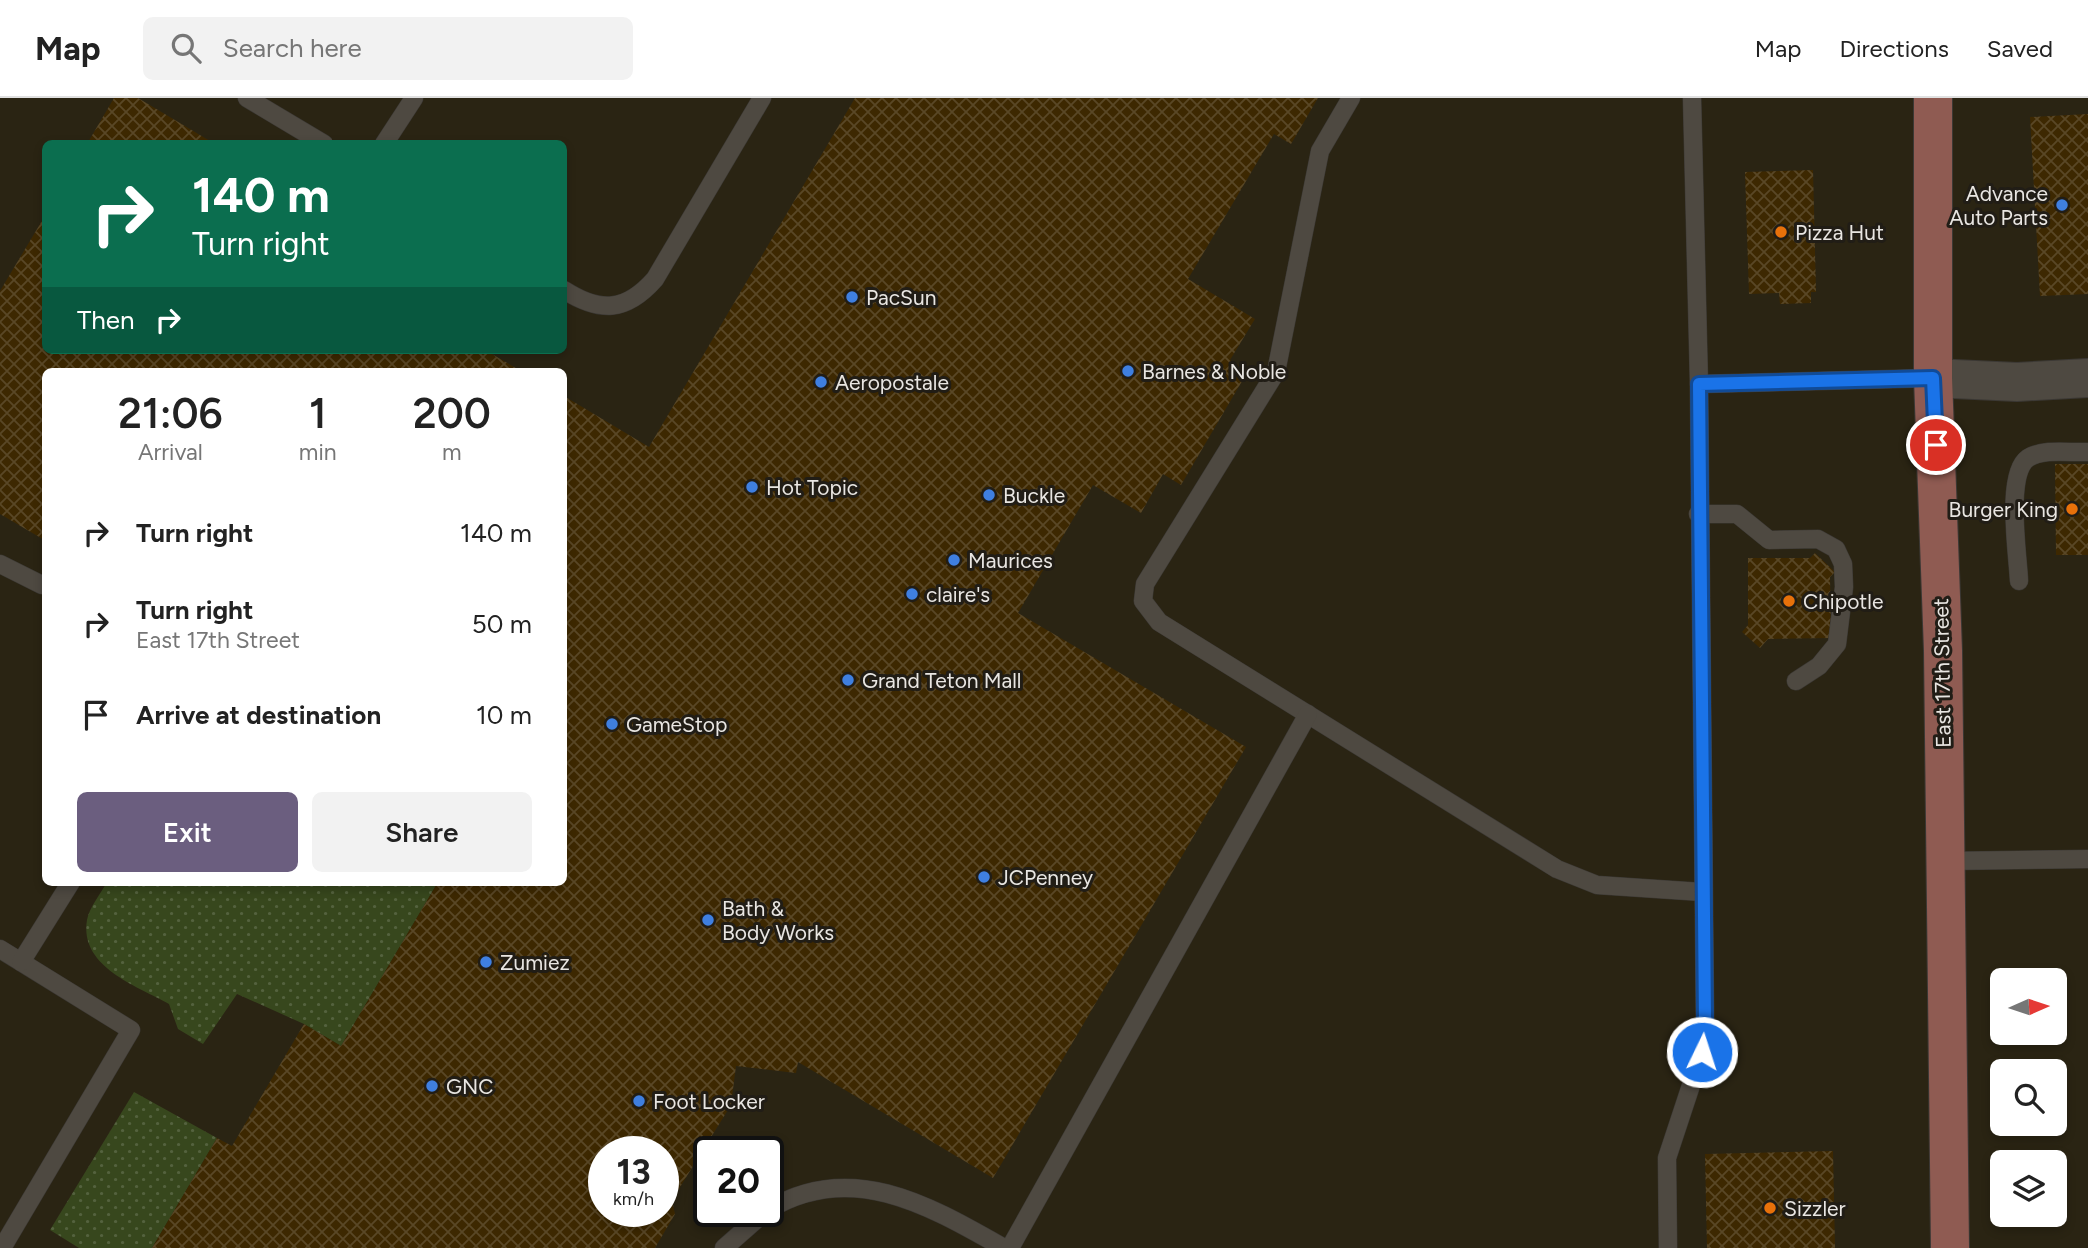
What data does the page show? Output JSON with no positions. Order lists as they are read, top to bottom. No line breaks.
{"streets":{"main road":["East 17th Street"]},"places":["Advance Auto Parts","Pizza Hut","PacSun","Barnes & Noble","Aeropostale","Hot Topic","Buckle","Burger King","Maurices","claire's","Chipotle","Grand Teton Mall","GameStop","JCPenney","Bath & Body Works","Zumiez","GNC","Foot Locker","Sizzler"],"north":"right","page":{"header":"Map","search":"Search here","nav":["Map","Directions","Saved"],"turn":["140 m","Turn right"],"then":"Then","eta":["21:06","Arrival","1","min","200","m"],"list":[{"name":"Turn right","value":"140 m"},{"name":"Turn right","note":"East 17th Street","value":"50 m"},{"name":"Arrive at destination","value":"10 m"}],"buttons":["Exit","Share"],"speed":"13 km/h","limit":"20"}}
